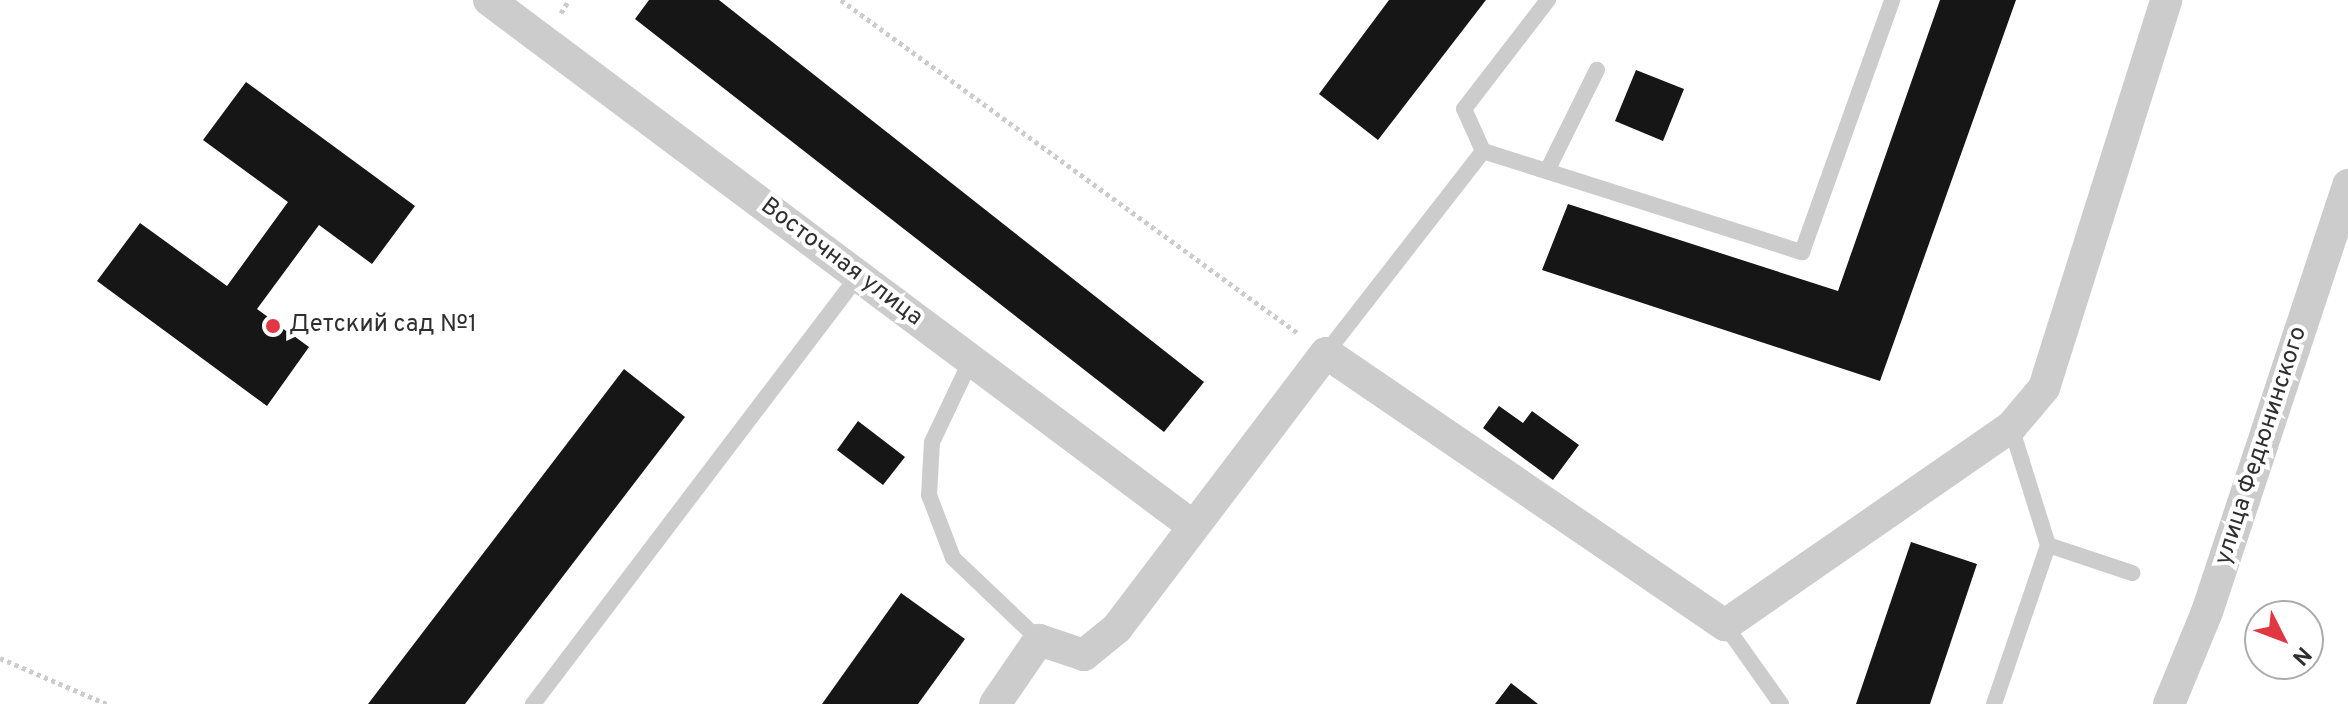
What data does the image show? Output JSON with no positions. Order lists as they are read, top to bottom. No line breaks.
{"streets":{"street":["Восточная улица","улица Федюнинского"]},"places":["Детский сад №1"],"north":"bottom right"}
